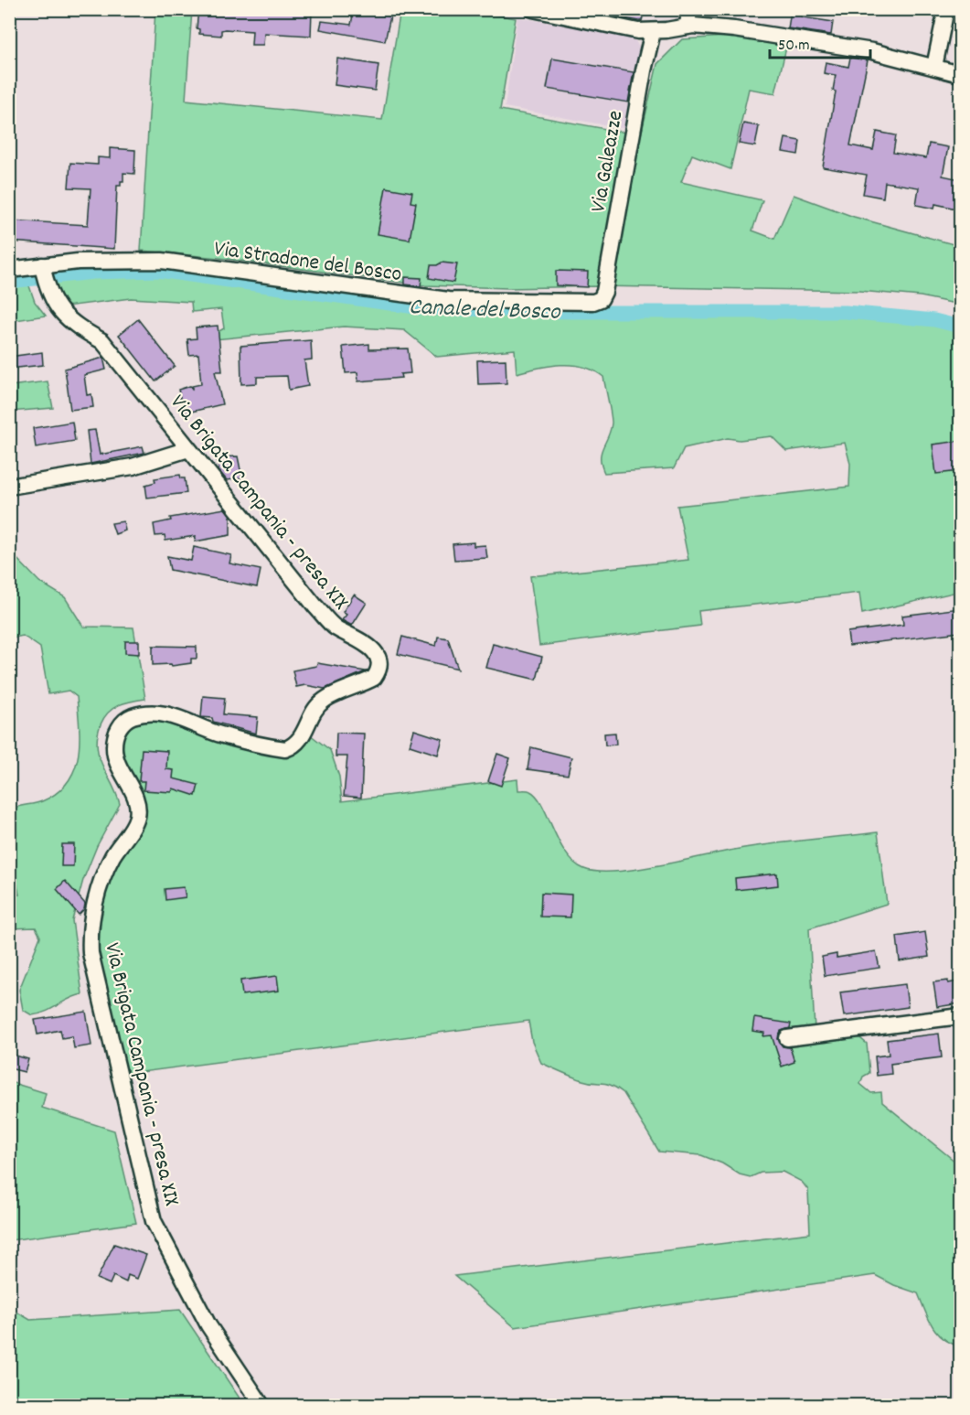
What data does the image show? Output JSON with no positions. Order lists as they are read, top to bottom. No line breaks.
{"streets":{"street":["Via Galeazze","Via Stradone del Bosco","Via Brigata Campania - presa XIX"]},"crossings":[["Via Galeazze","Via Stradone del Bosco"],["Via Stradone del Bosco","Via Brigata Campania - presa XIX"]],"water":["Canale del Bosco"],"scale_bar":"50 m"}
